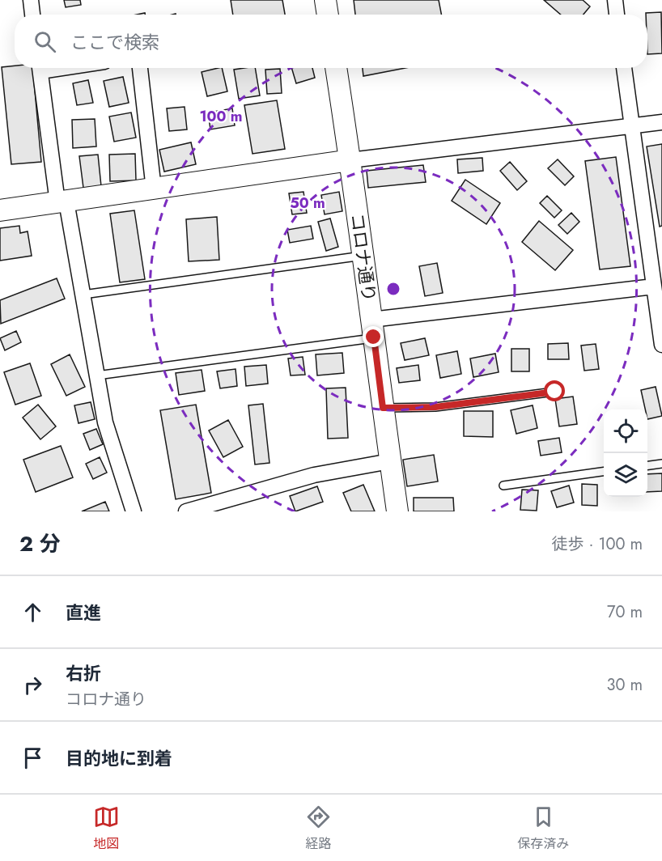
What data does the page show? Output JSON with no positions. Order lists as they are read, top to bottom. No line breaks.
{"streets":{"street":["コロナ通り"]},"page":{"search":"ここで検索","heading":["2 分","徒歩 · 100 m"],"list":[["直進","70 m"],["右折","コロナ通り","30 m"],"目的地に到着"],"nav":["地図","経路","保存済み"]},"rings":["100 m","50 m"]}
